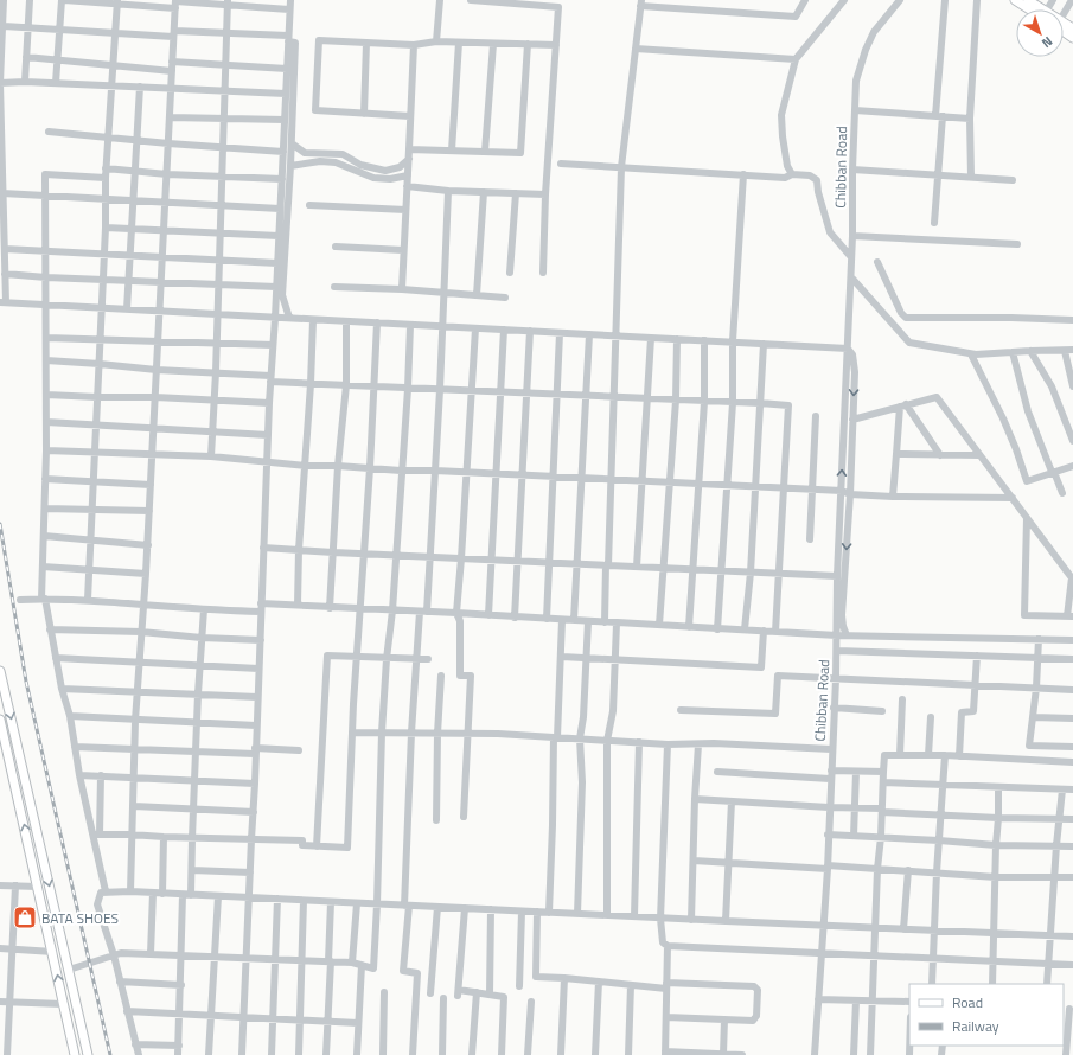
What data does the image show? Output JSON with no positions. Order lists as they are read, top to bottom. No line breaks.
{"streets":{"street":["Chibban Road"]},"places":{"shop":["BATA SHOES"]},"legend":["Road","Railway"],"north":"bottom right"}
